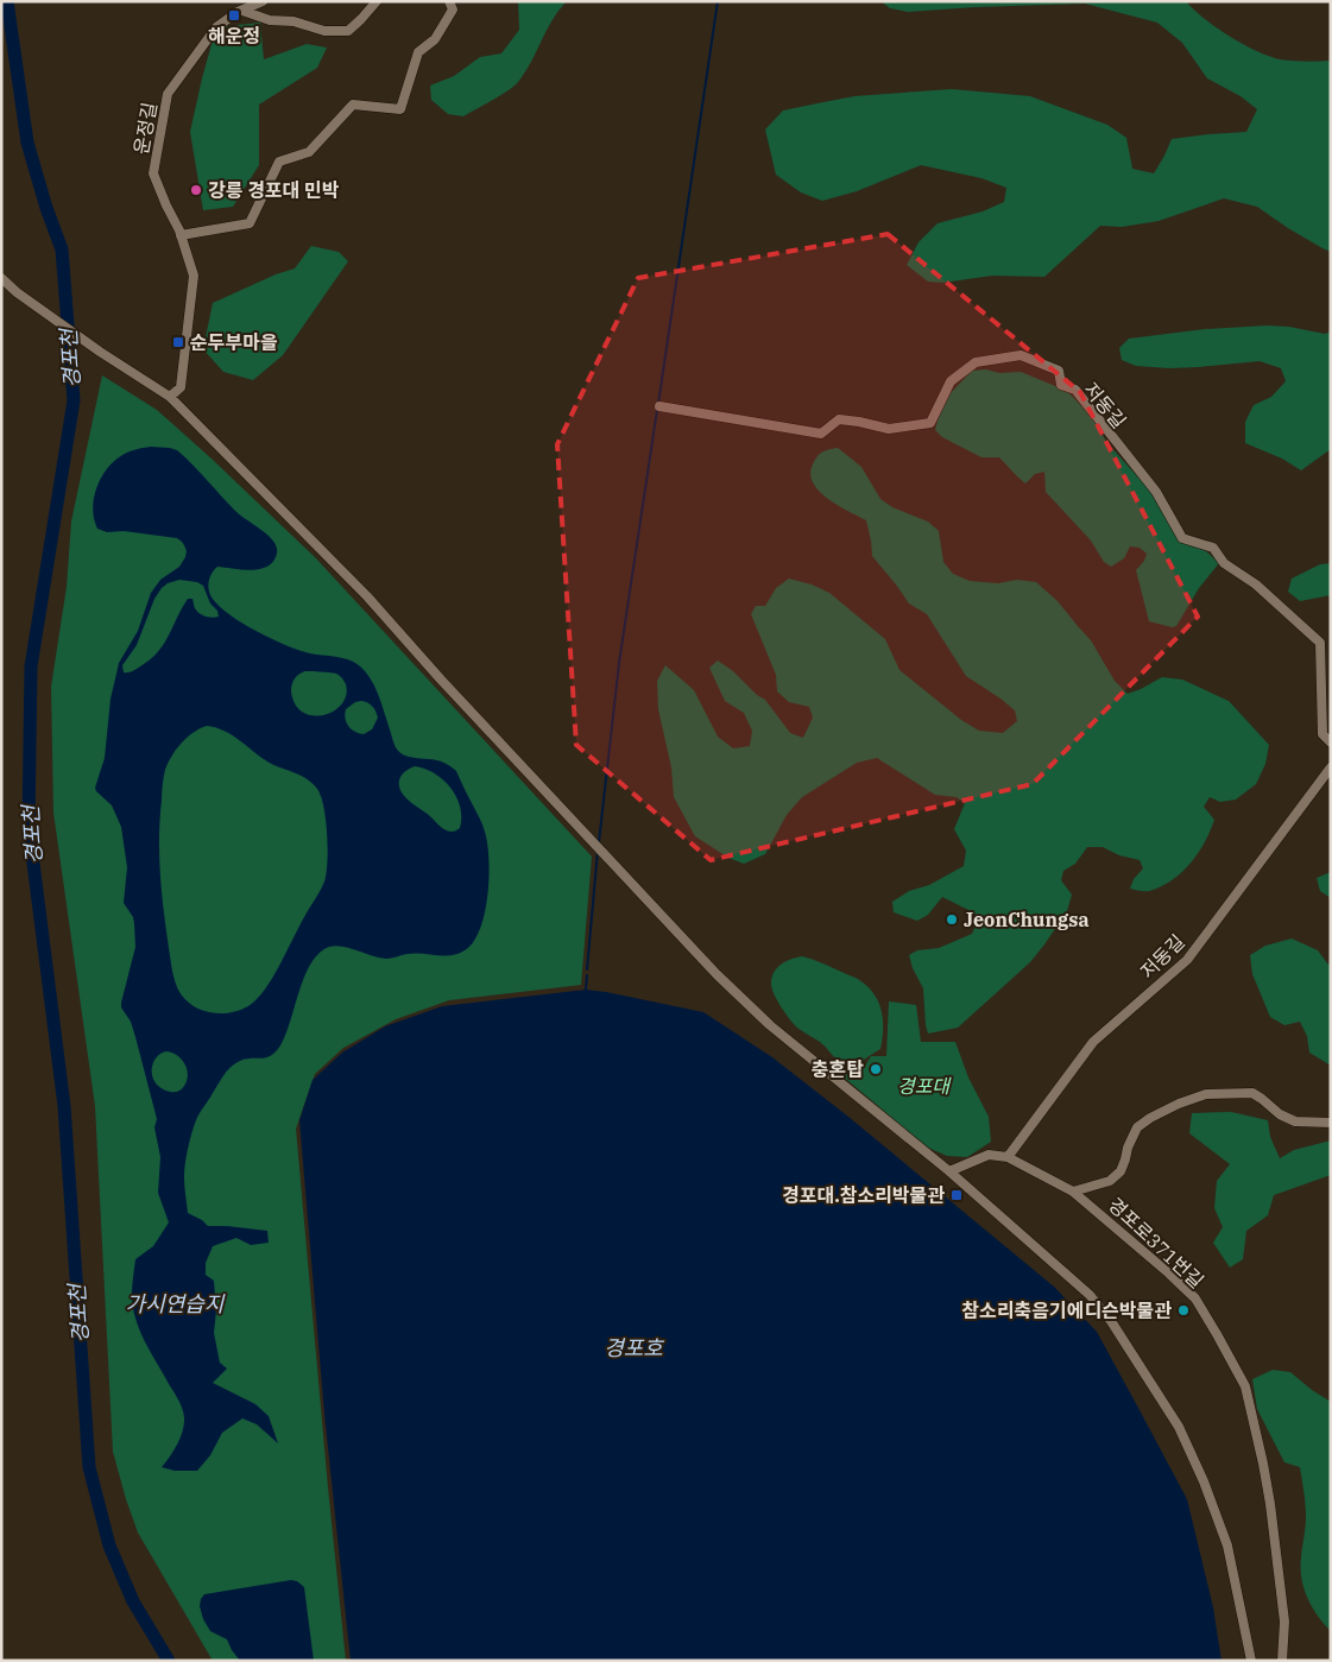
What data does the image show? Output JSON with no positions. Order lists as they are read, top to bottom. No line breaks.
{"streets":{"street":["운정길","저동길","경포로371번길"]},"crossings":[["저동길","경포로371번길"]],"water":["경포천","가시연습지","경포호"],"parks":["경포대"],"places":{"transit":["해운정","순두부마을","경포대.참소리박물관"],"other":["강릉 경포대 민박","JeonChungsa","충혼탑","참소리축음기에디슨박물관"]}}
